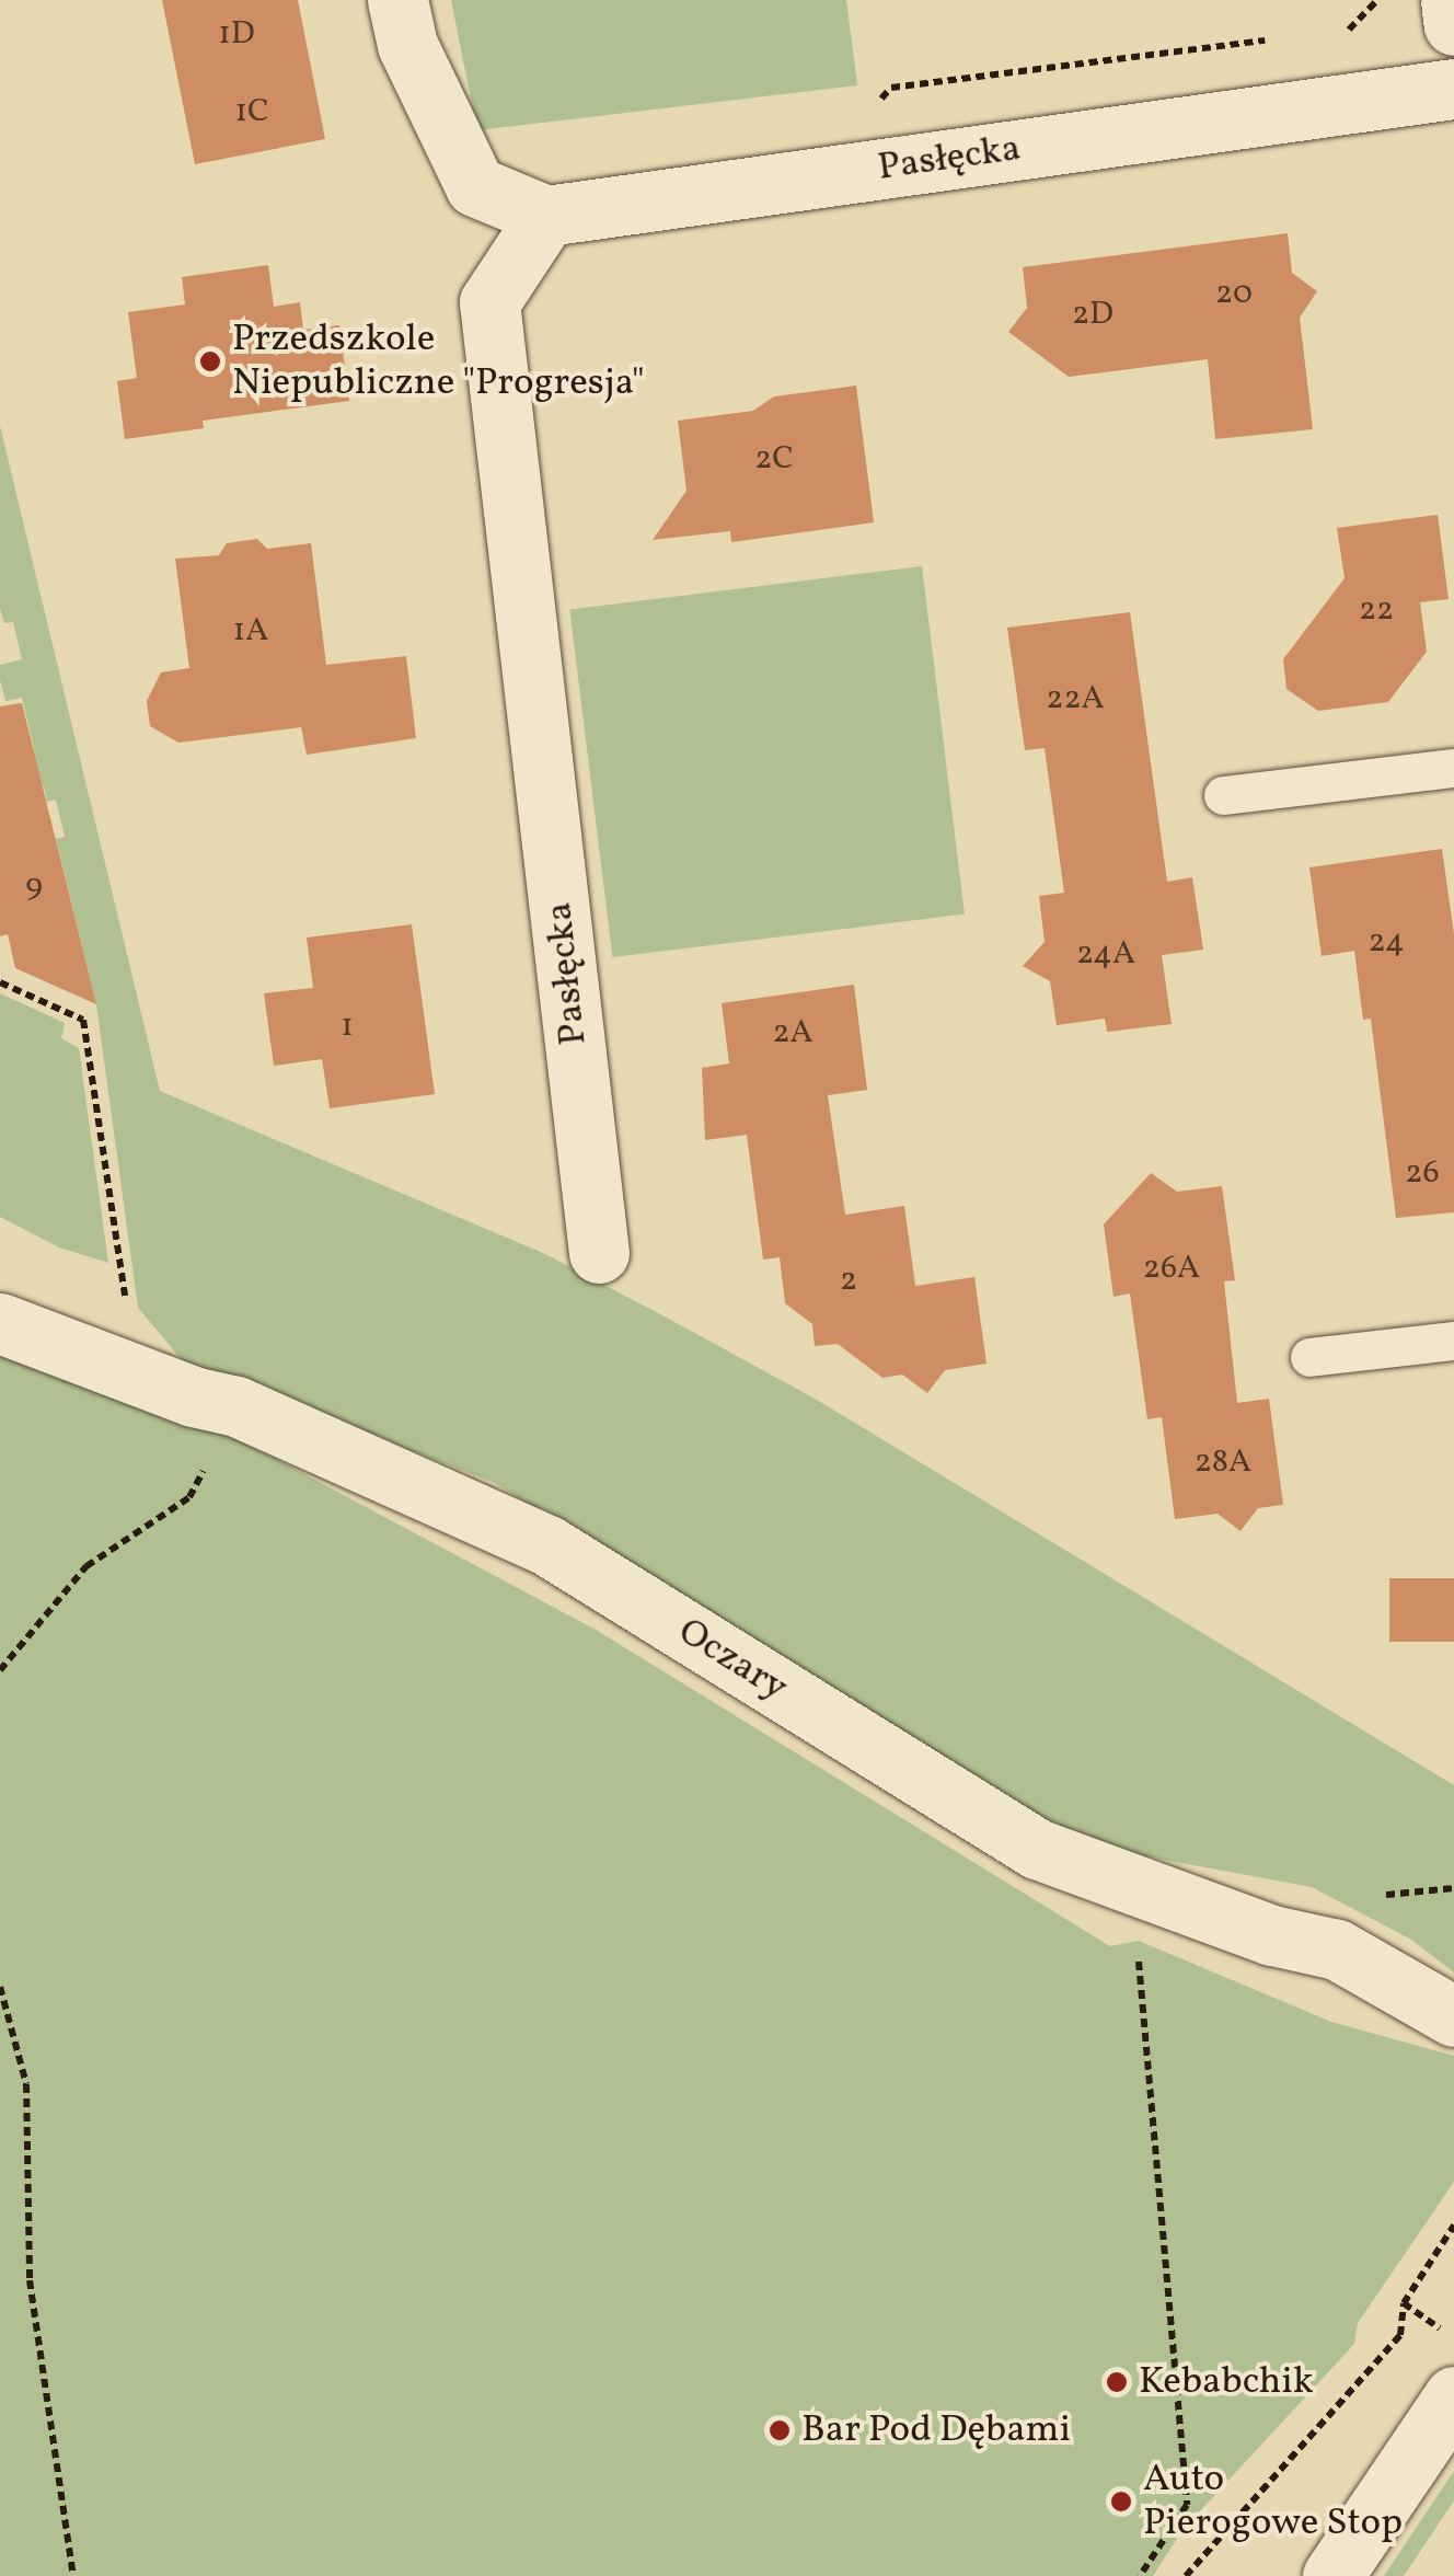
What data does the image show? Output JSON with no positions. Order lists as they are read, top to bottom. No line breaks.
{"streets":{"street":["Pasłęcka","Oczary"]},"places":["Przedszkole Niepubliczne \"Progresja\"","Kebabchik","Bar Pod Dębami","Auto Pierogowe Stop"],"house_numbers":["1D","1C","20","2D","2C","22","1A","22A","9","24","24A","1","2A","26","26A","2","28A"]}
